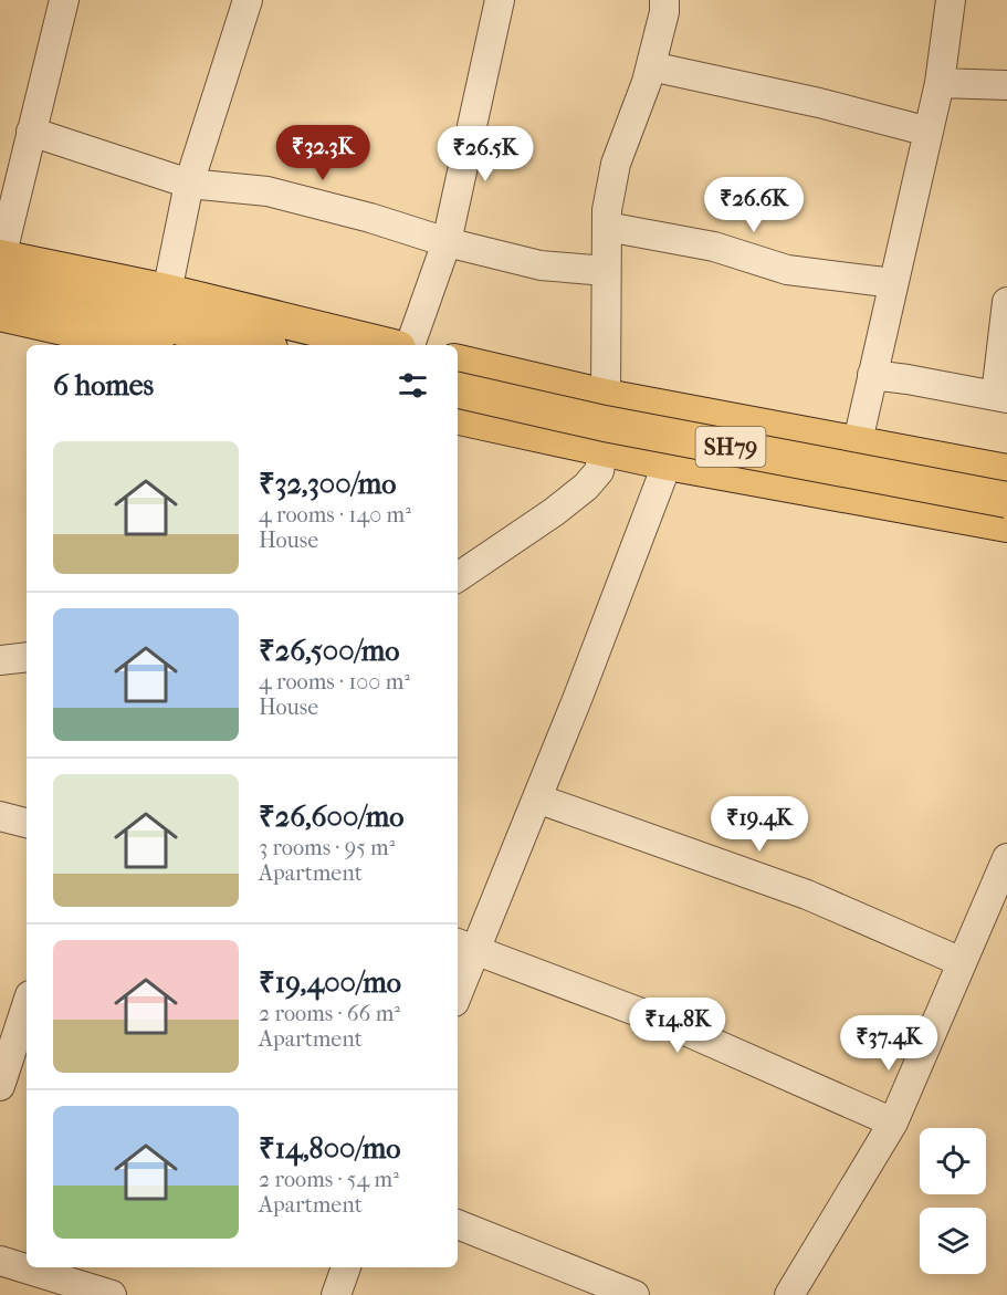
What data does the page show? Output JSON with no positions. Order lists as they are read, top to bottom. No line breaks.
{"streets":{"main road":["SH79"]},"page":{"price":["₹32.3K","₹26.5K","₹26.6K","₹19.4K","₹14.8K","₹37.4K"],"heading":"6 homes","list":[{"name":"₹32,300/mo","note":"4 rooms · 140 m² · House"},{"name":"₹26,500/mo","note":"4 rooms · 100 m² · House"},{"name":"₹26,600/mo","note":"3 rooms · 95 m² · Apartment"},{"name":"₹19,400/mo","note":"2 rooms · 66 m² · Apartment"},{"name":"₹14,800/mo","note":"2 rooms · 54 m² · Apartment"}]}}
